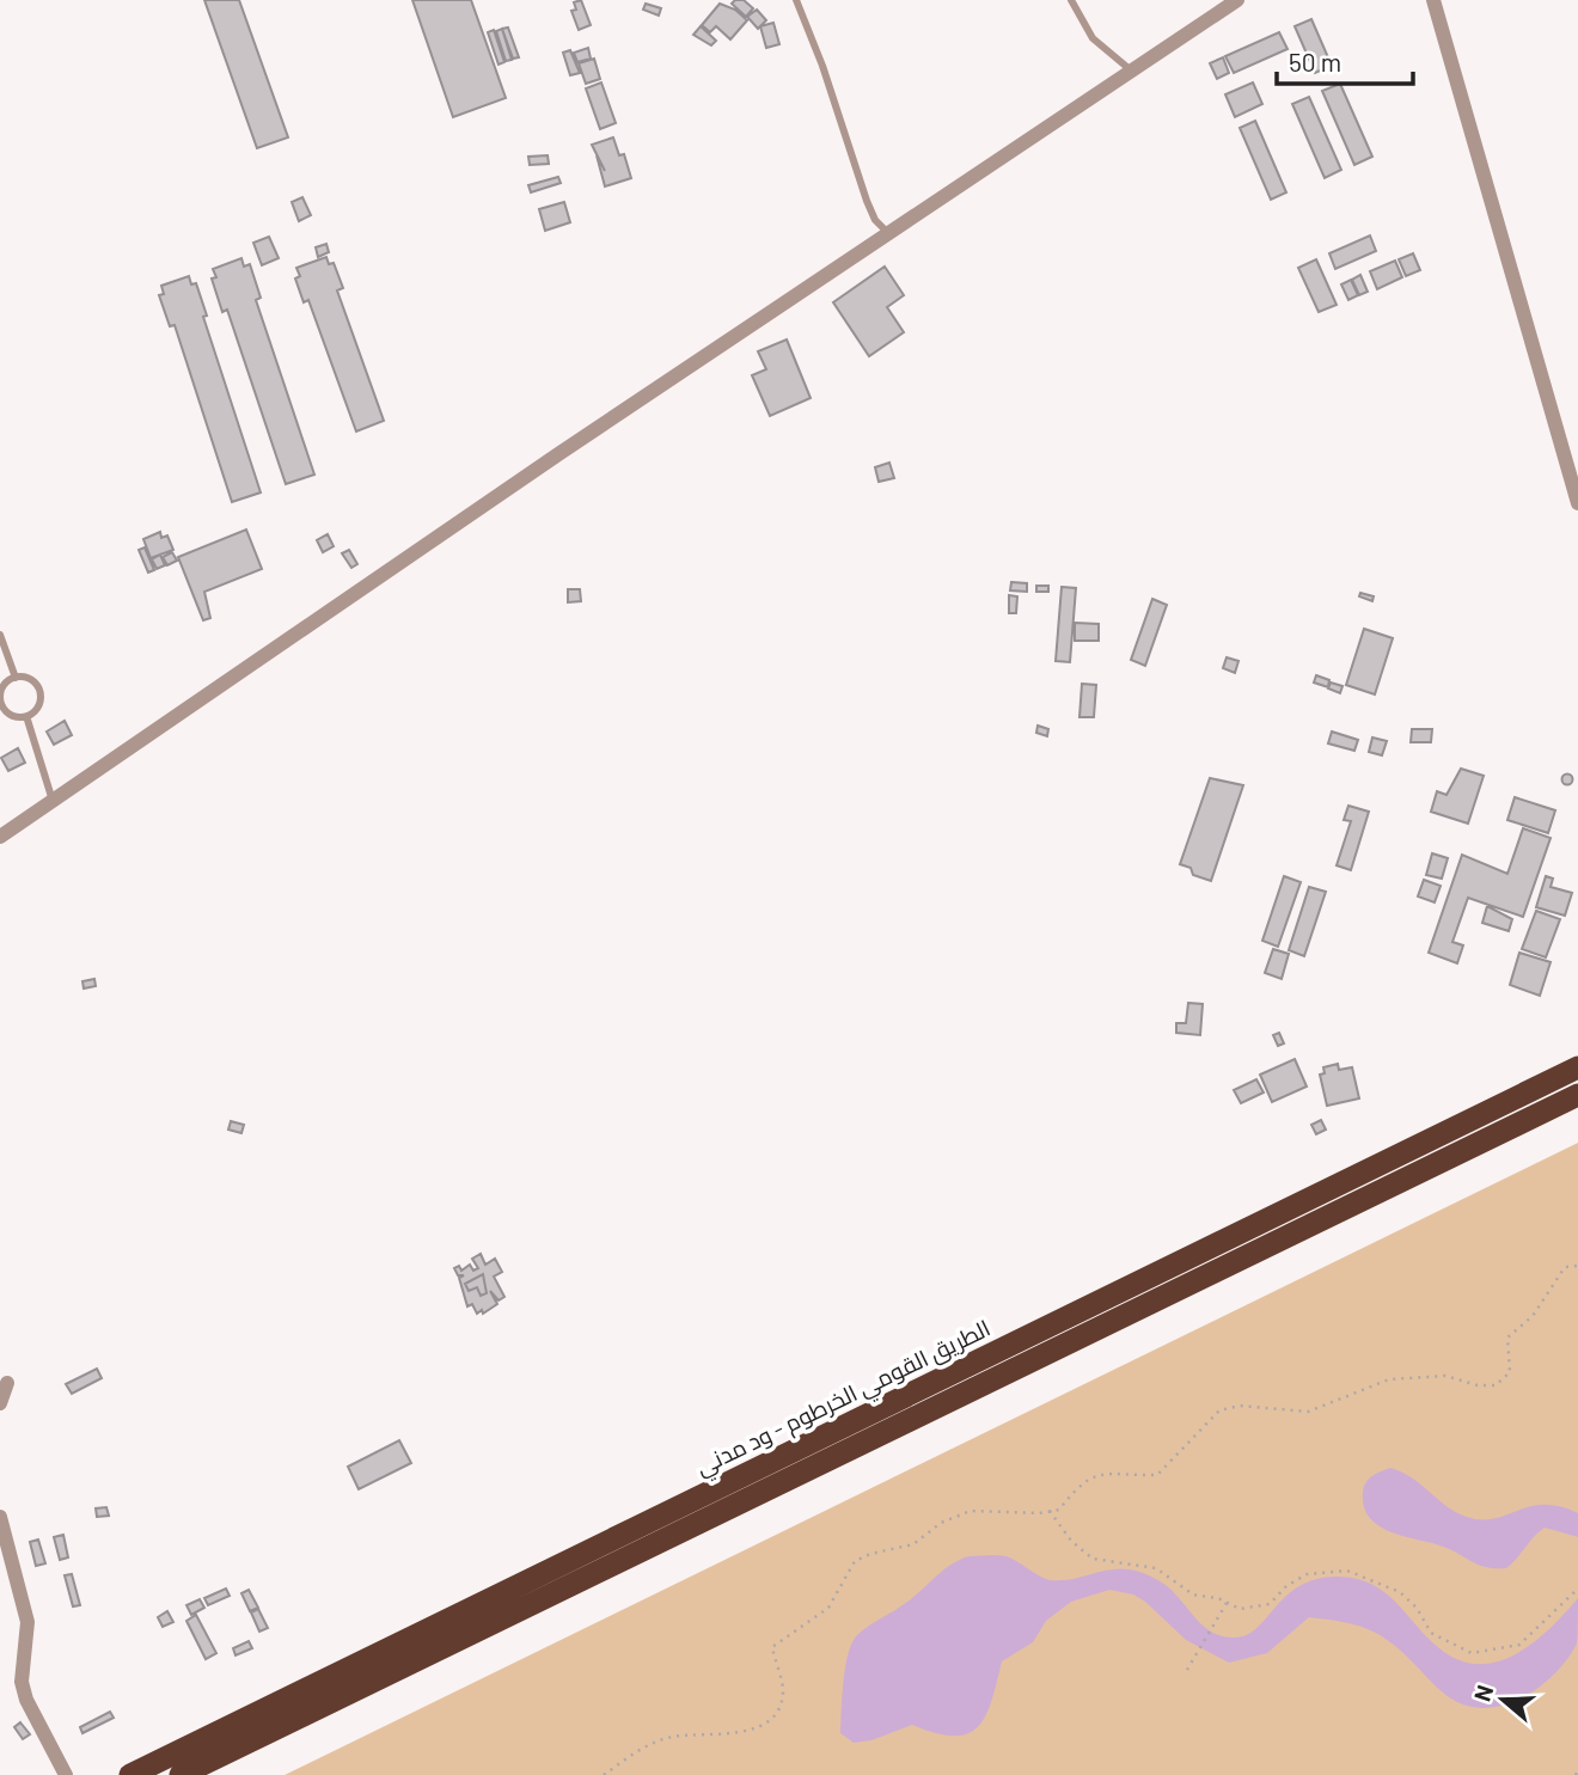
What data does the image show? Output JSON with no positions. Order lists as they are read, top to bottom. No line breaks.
{"streets":{"highway":["الطريق القومي الخرطوم - ود مدني"]},"scale_bar":"50 m","north":"left"}
